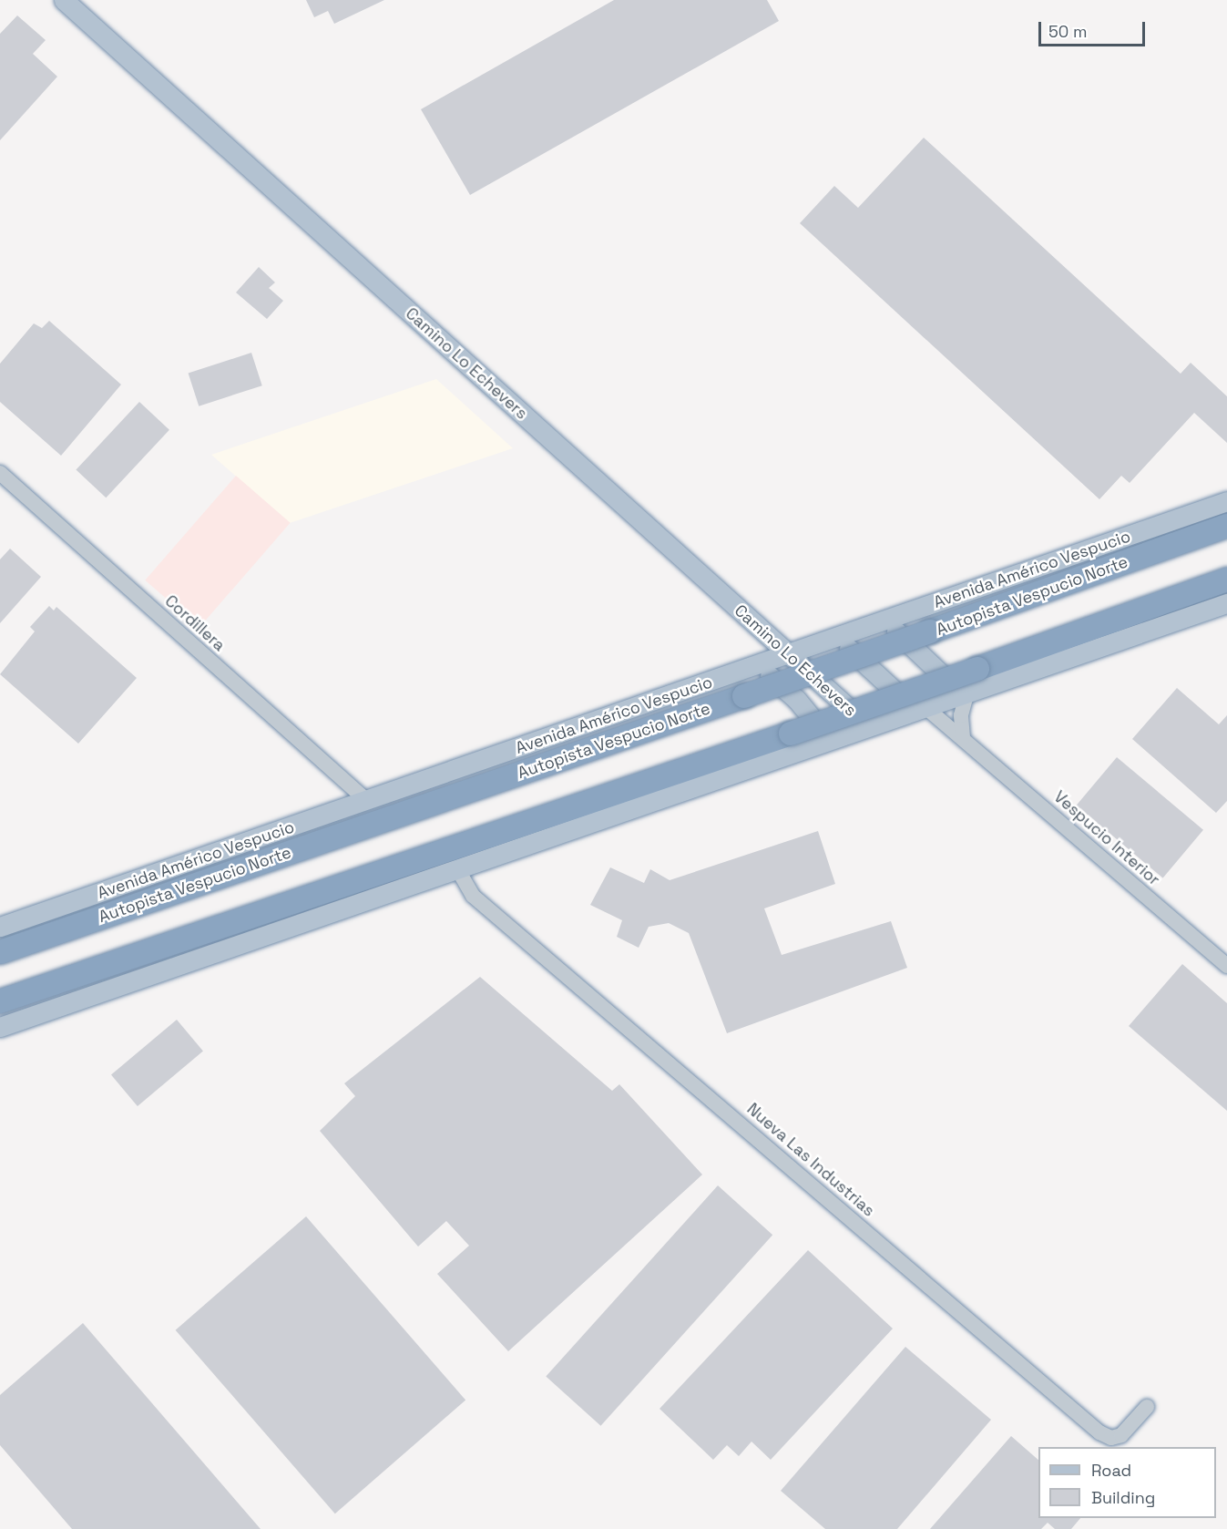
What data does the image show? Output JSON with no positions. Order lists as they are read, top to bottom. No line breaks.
{"streets":{"highway":["Autopista Vespucio Norte"],"main road":["Camino Lo Echevers","Avenida Américo Vespucio"],"street":["Cordillera","Vespucio Interior","Nueva Las Industrias"]},"crossings":[["Camino Lo Echevers","Avenida Américo Vespucio"],["Avenida Américo Vespucio","Cordillera"]],"legend":["Road","Building"],"scale_bar":"50 m"}
